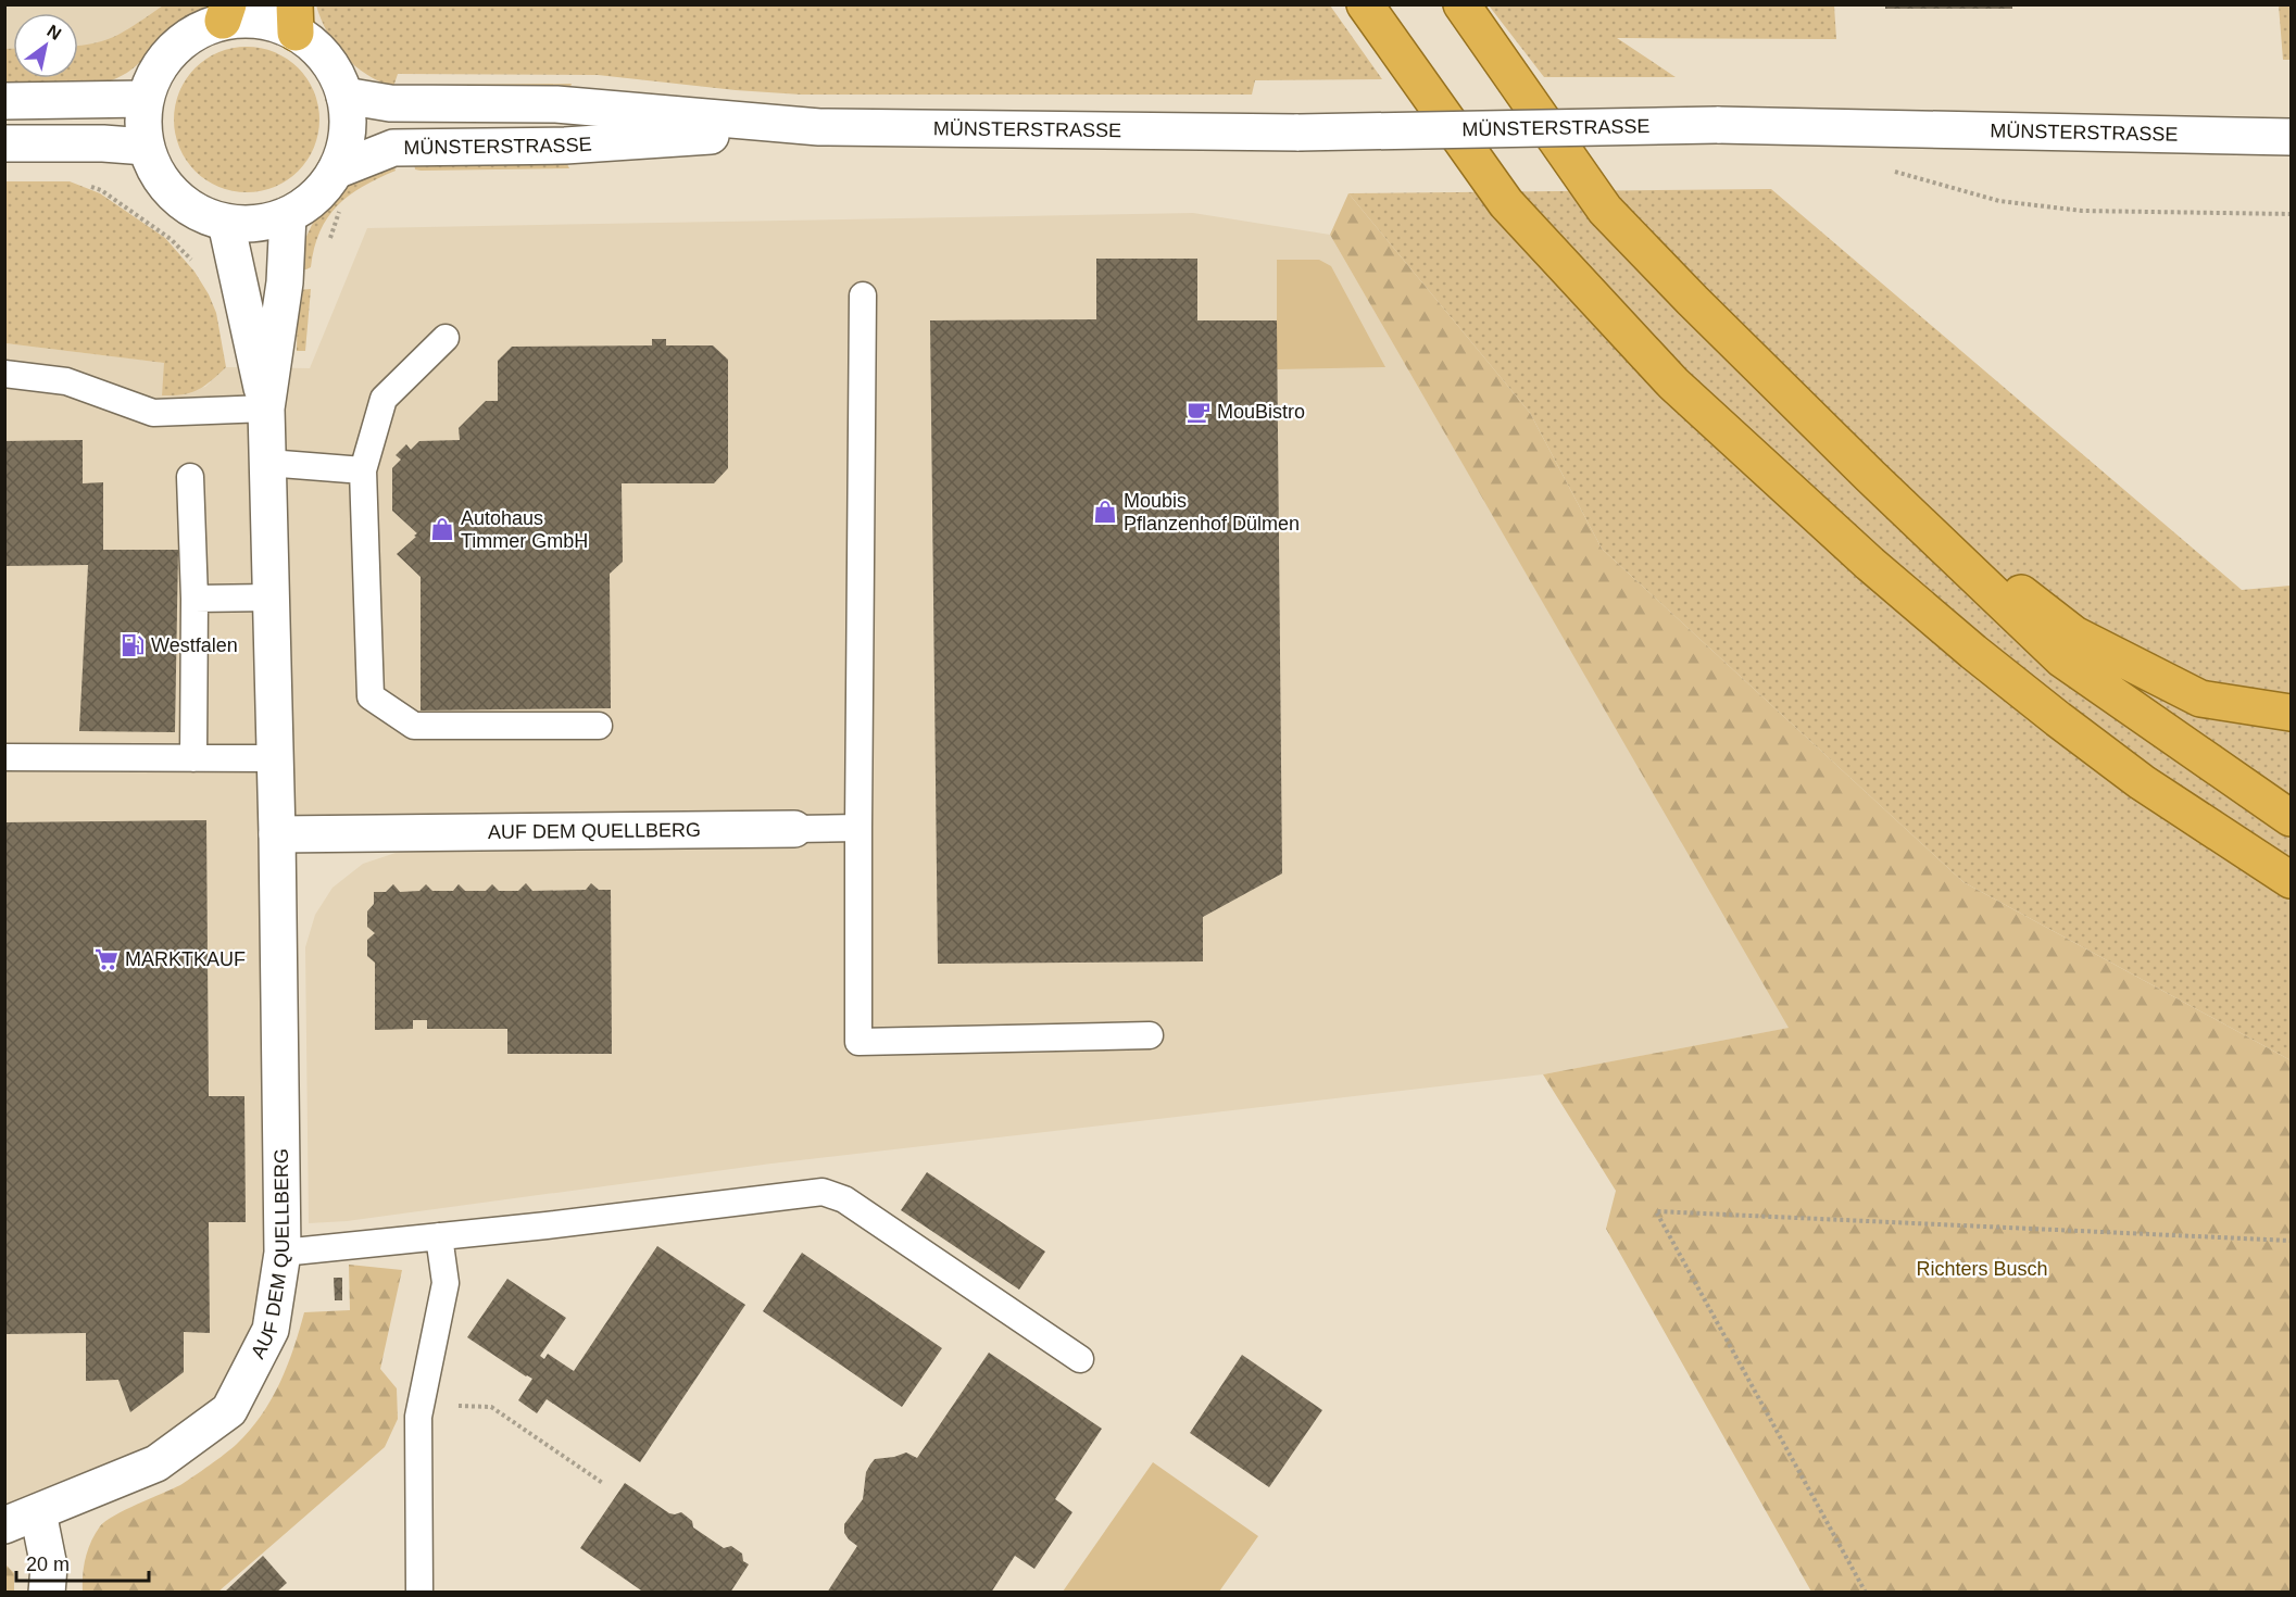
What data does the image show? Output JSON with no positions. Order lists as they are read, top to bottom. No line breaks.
{"streets":{"main road":["MÜNSTERSTRASSE","AUF DEM QUELLBERG"]},"crossings":[["MÜNSTERSTRASSE","AUF DEM QUELLBERG"]],"parks":["Richters Busch"],"places":{"cafe":["MouBistro"],"shop":["Moubis Pflanzenhof Dülmen","Autohaus Timmer GmbH"],"fuel station":["Westfalen"],"supermarket":["MARKTKAUF"]},"scale_bar":"20 m","north":"top right"}
